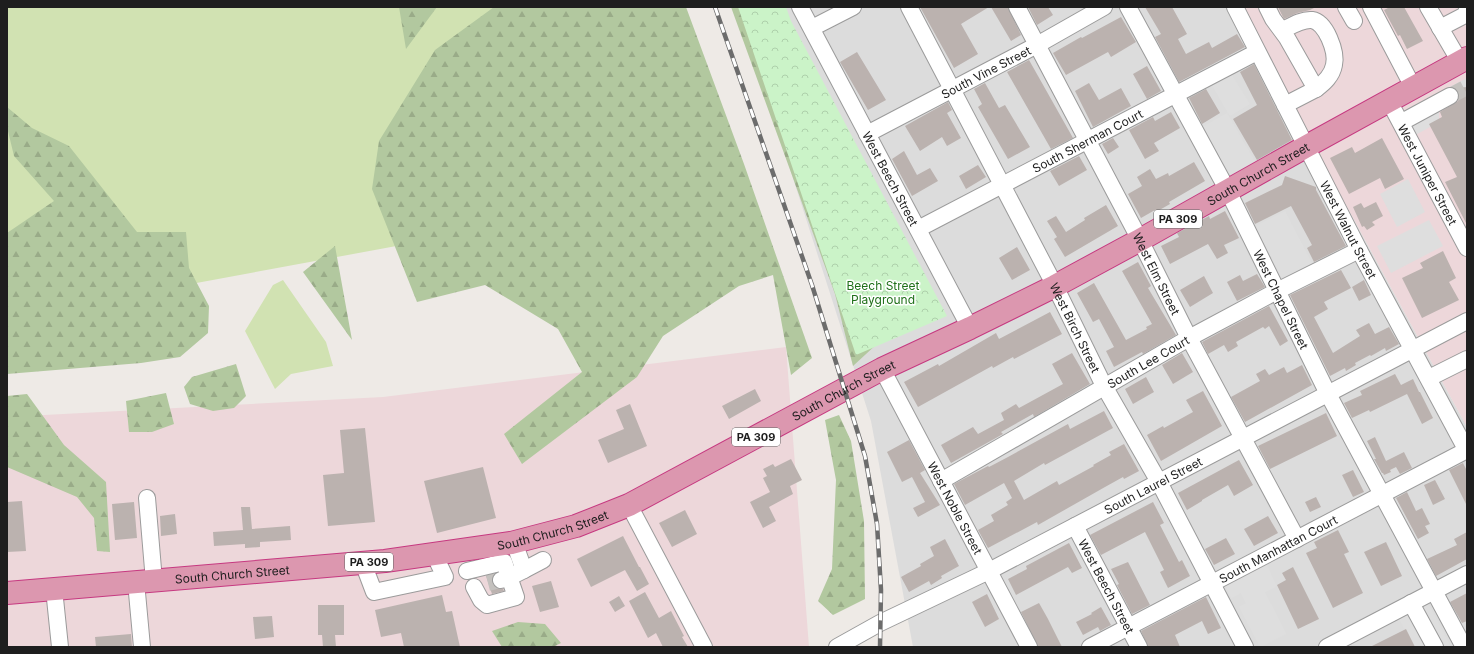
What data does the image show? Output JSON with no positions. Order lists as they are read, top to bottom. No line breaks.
{"streets":{"highway":["South Church Street","PA 309"],"street":["South Vine Street","South Sherman Court","West Juniper Street","West Beech Street","West Walnut Street","West Elm Street","West Chapel Street","West Birch Street","South Lee Court","South Laurel Street","West Noble Street","South Manhattan Court"]},"crossings":[["South Vine Street","West Beech Street"],["South Vine Street","West Elm Street"],["South Vine Street","West Birch Street"],["South Sherman Court","West Beech Street"],["South Sherman Court","West Walnut Street"],["South Sherman Court","West Elm Street"],["South Sherman Court","West Chapel Street"],["South Sherman Court","West Birch Street"],["South Church Street","West Juniper Street"],["South Church Street","West Beech Street"],["South Church Street","West Walnut Street"],["South Church Street","West Elm Street"],["South Church Street","West Chapel Street"],["South Church Street","West Birch Street"],["South Church Street","West Noble Street"],["West Beech Street","South Laurel Street"],["West Beech Street","South Manhattan Court"],["West Walnut Street","South Lee Court"],["West Walnut Street","South Laurel Street"],["West Walnut Street","South Manhattan Court"],["West Elm Street","South Lee Court"],["West Elm Street","South Laurel Street"],["West Elm Street","South Manhattan Court"],["West Chapel Street","South Lee Court"],["West Chapel Street","South Laurel Street"],["West Chapel Street","South Manhattan Court"],["West Birch Street","South Lee Court"],["West Birch Street","South Laurel Street"],["West Birch Street","South Manhattan Court"],["South Lee Court","West Noble Street"],["South Laurel Street","West Noble Street"]],"parks":["Beech Street Playground"]}
